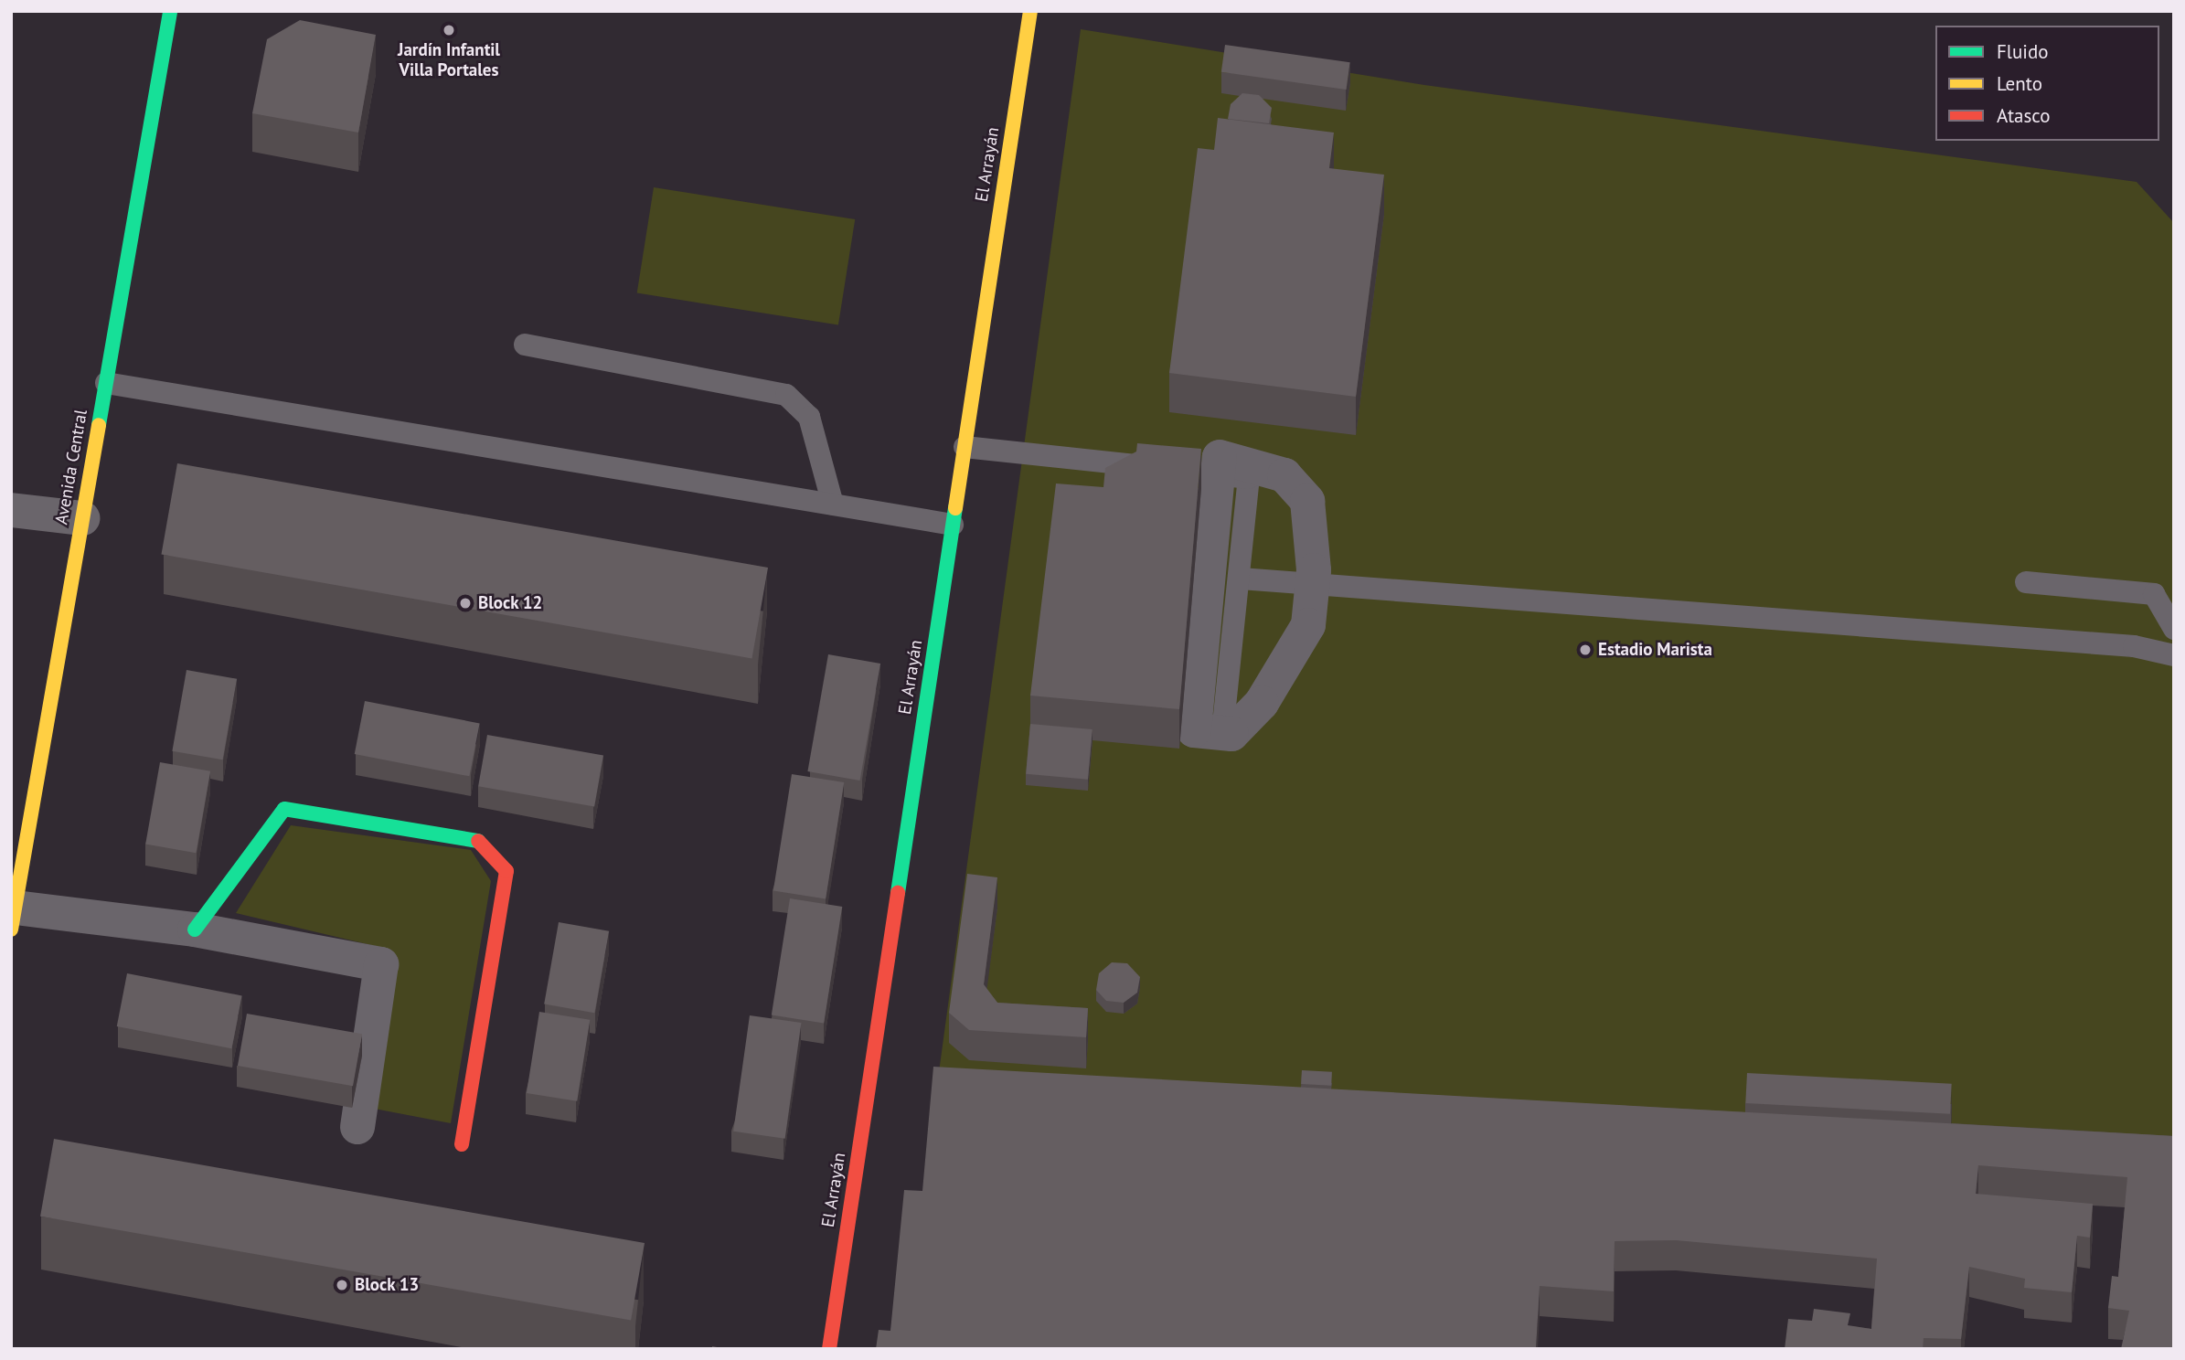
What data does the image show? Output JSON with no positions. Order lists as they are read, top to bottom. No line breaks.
{"streets":{"street":["El Arrayán","Avenida Central"]},"places":["Jardín Infantil Villa Portales","Block 12","Estadio Marista","Block 13"],"legend":["Fluido","Lento","Atasco"]}
